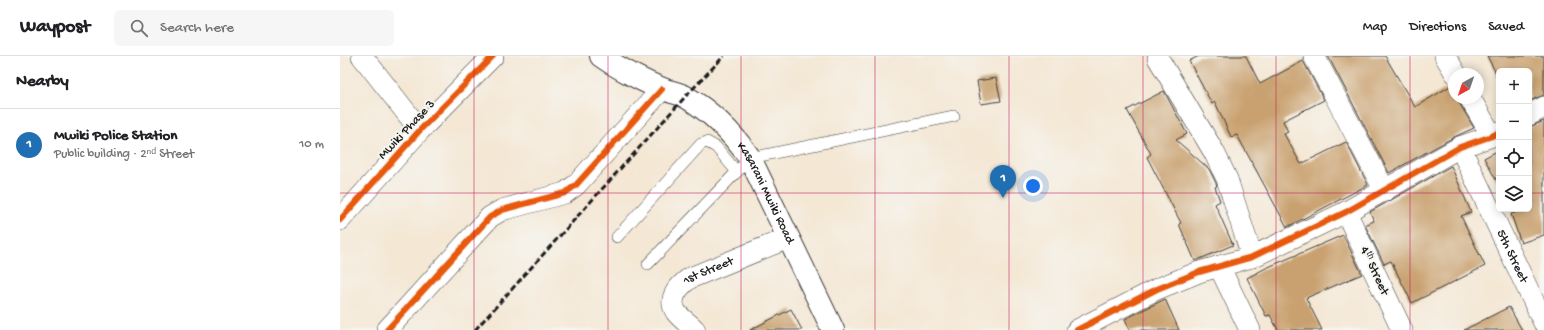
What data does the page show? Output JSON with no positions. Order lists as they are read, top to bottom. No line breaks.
{"streets":{"main road":["Kasarani Mwiki Road"],"street":["Mwiki Phase 3","5th Street","4ᵗʰ Street","1st Street"]},"crossings":[["Kasarani Mwiki Road","1st Street"]],"north":"bottom left","page":{"header":"Waypost","search":"Search here","nav":["Map","Directions","Saved"],"heading":"Nearby","map_buttons":["+","−"],"list":[{"mark":"1","name":"Mwiki Police Station","note":"Public building · 2ⁿᵈ Street","value":"10 m"}],"pins":"1"}}
